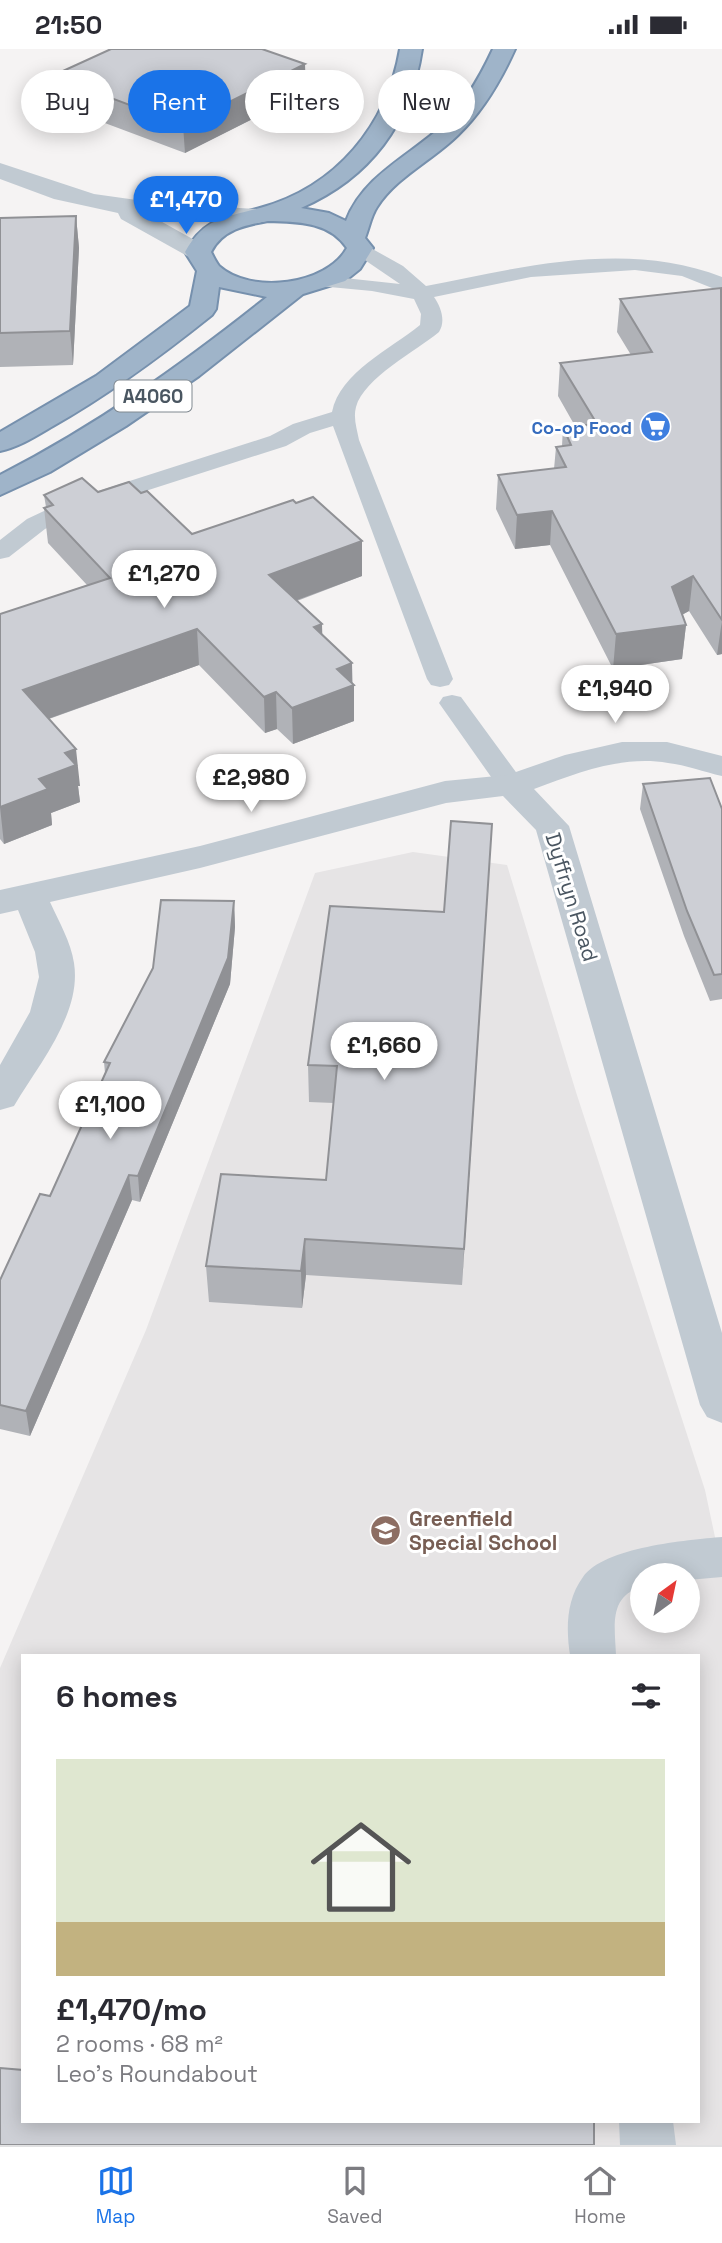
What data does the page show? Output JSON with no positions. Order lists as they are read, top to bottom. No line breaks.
{"streets":{"highway":["A4060"],"street":["Dyffryn Road"]},"places":{"supermarket":["Co-op Food"],"school or university":["Greenfield Special School"]},"north":"top right","page":{"status":"21:50","chip":["Buy","Rent","Filters","New"],"price":["£1,470","£1,270","£1,940","£2,980","£1,660","£1,100"],"heading":"6 homes","list":[{"name":"£1,470/mo","note":"2 rooms · 68 m² · Leo's Roundabout"}],"tabs":["Map","Saved","Home"]}}
